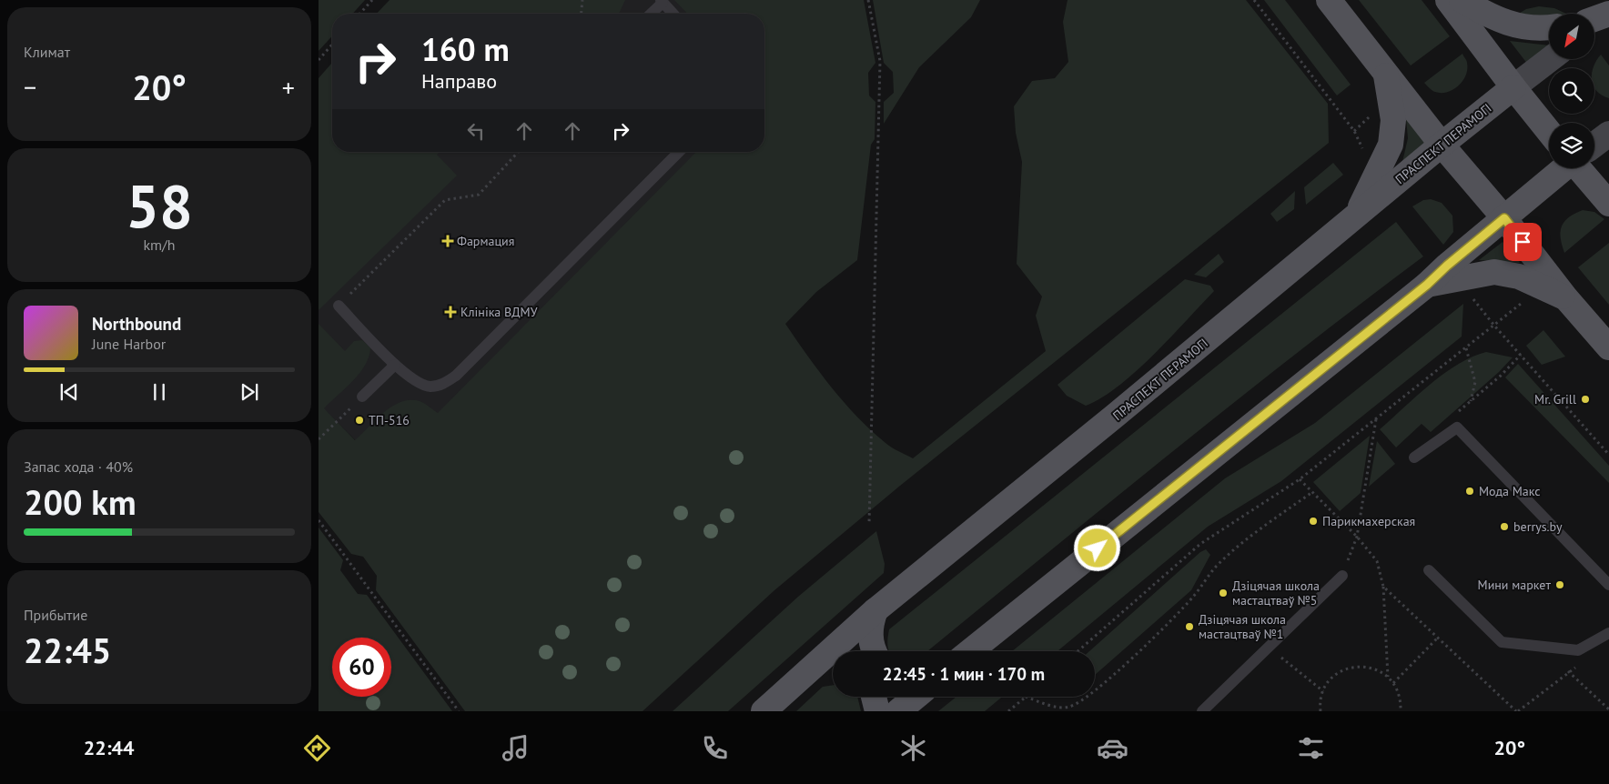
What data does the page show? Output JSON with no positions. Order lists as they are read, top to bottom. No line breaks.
{"streets":{"main road":["ПРАСПЕКТ ПЕРАМОГІ"]},"places":{"health":["Фармация","Клініка ВДМУ"],"other":["Mr. Grill","ТП-516","Мода Макс","Парикмахерская","berrys.by","Мини маркет","Дзіцячая школа мастацтваў №5","Дзіцячая школа мастацтваў №1"]},"north":"bottom left","page":{"tile":["Климат",["58","km/h"],["Запас хода · 40%","200 km"],["Прибытие","22:45"]],"turn":["160 m","Направо"],"heat":["−","20°","+"],"song":["Northbound","June Harbor"],"limit":"60","trip":"22:45 · 1 мин · 170 m","tabs":["22:44","20°"]}}
